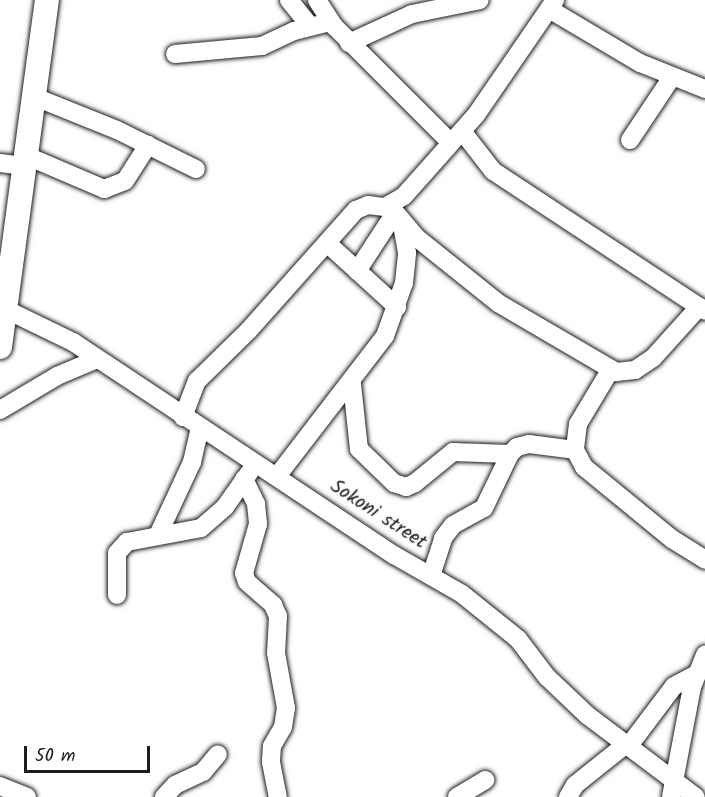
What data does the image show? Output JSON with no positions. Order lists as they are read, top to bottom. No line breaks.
{"streets":{"street":["Sokoni street"]},"scale_bar":"50 m"}
